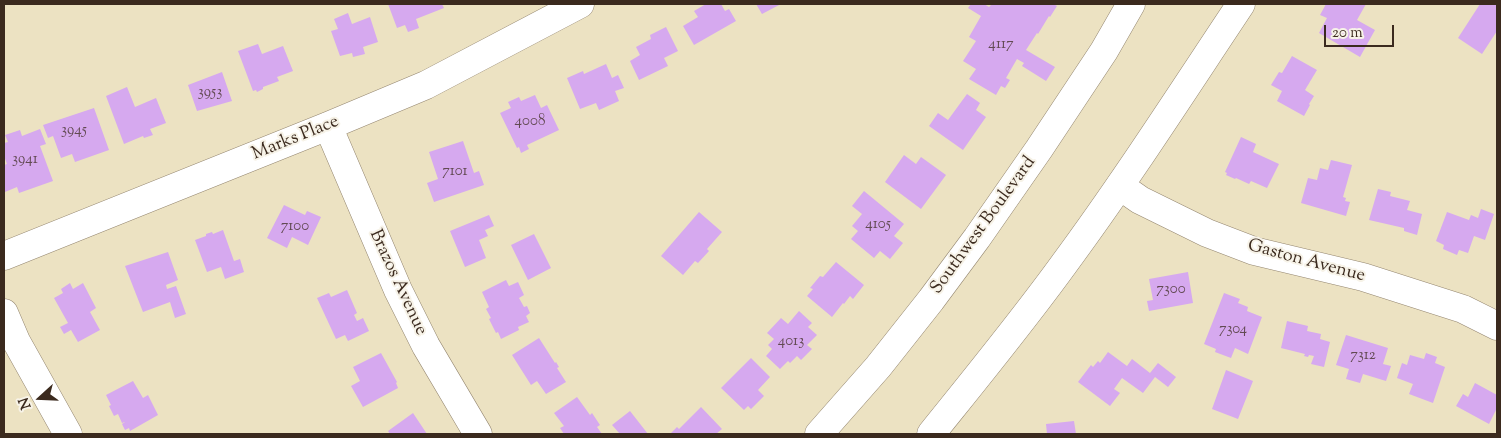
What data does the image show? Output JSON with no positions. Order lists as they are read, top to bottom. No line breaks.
{"streets":{"street":["Marks Place","Southwest Boulevard","Gaston Avenue","Brazos Avenue"]},"crossings":[["Marks Place","Brazos Avenue"]],"house_numbers":["4117","3953","4008","3945","3941","7101","4105","7100","7300","7304","4013","7312"],"scale_bar":"20 m","north":"left"}
